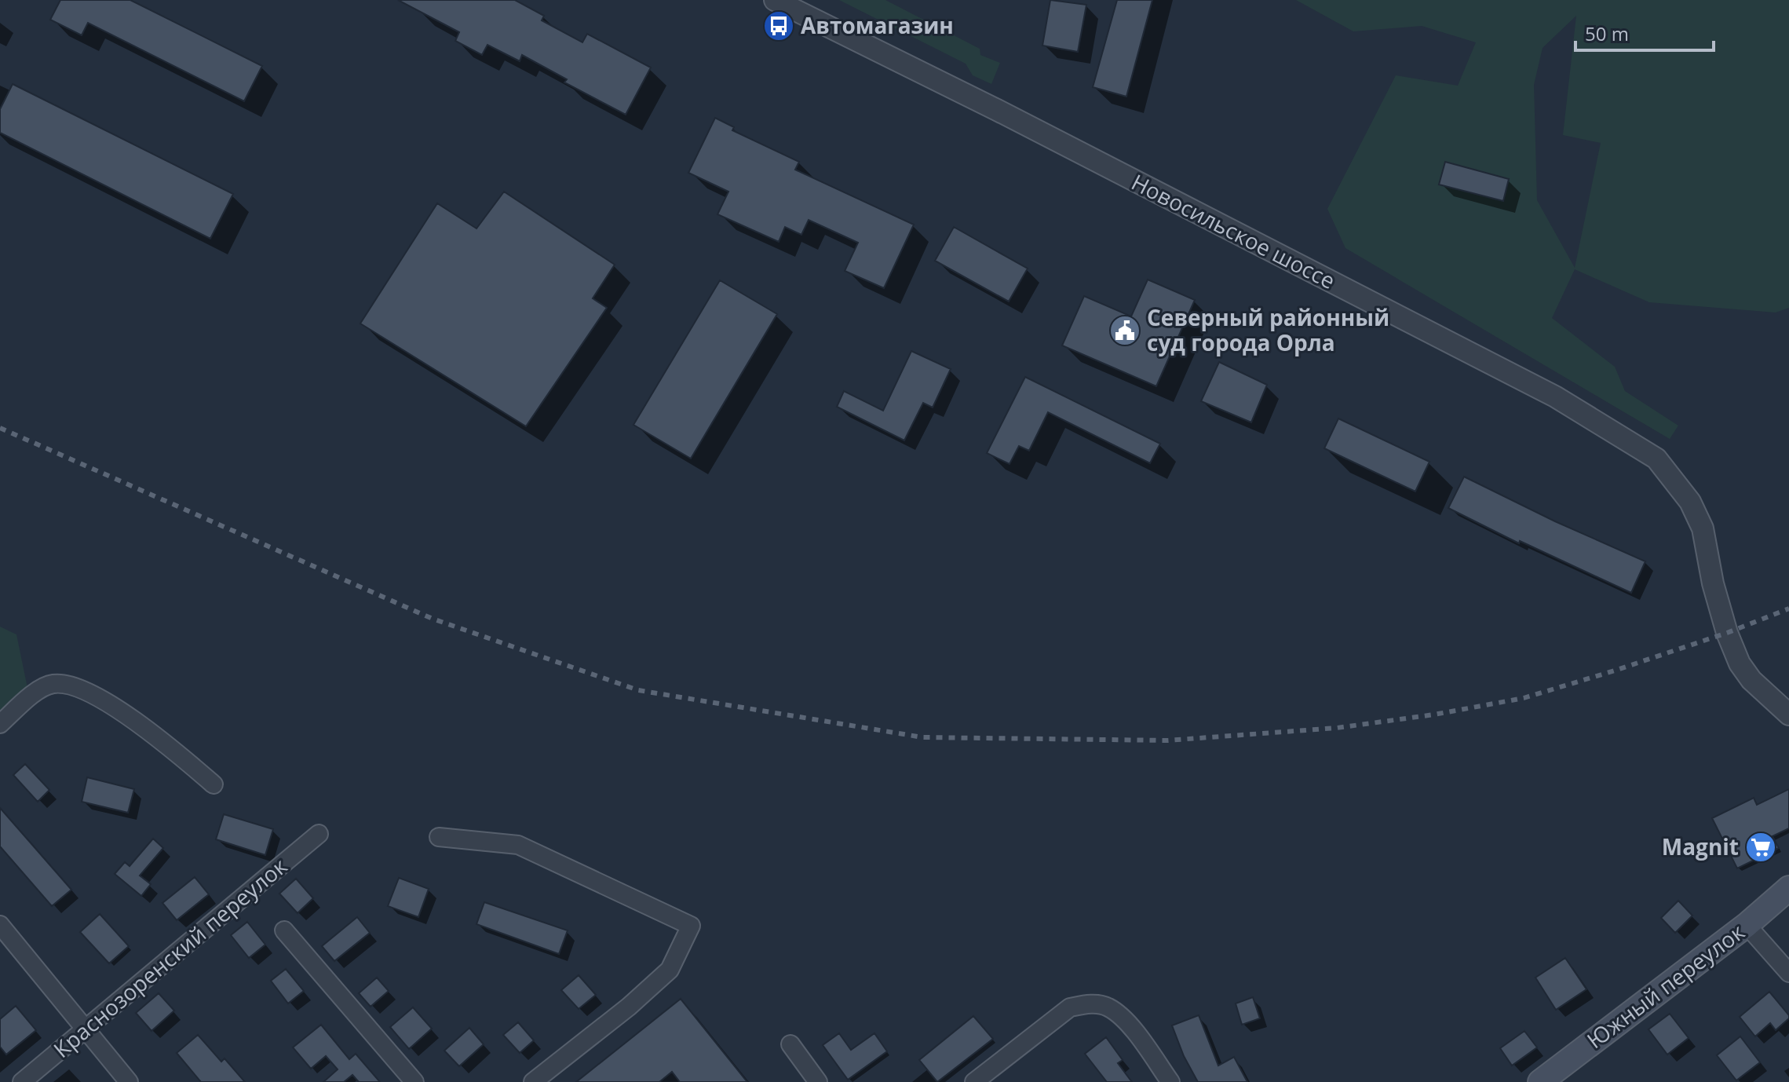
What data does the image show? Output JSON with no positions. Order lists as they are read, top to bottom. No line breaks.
{"streets":{"main road":["Южный переулок"],"street":["Новосильское шоссе","Краснозоренский переулок"]},"places":{"bus stop":["Автомагазин"],"public building":["Северный районный суд города Орла"],"supermarket":["Magnit"]},"scale_bar":"50 m"}
